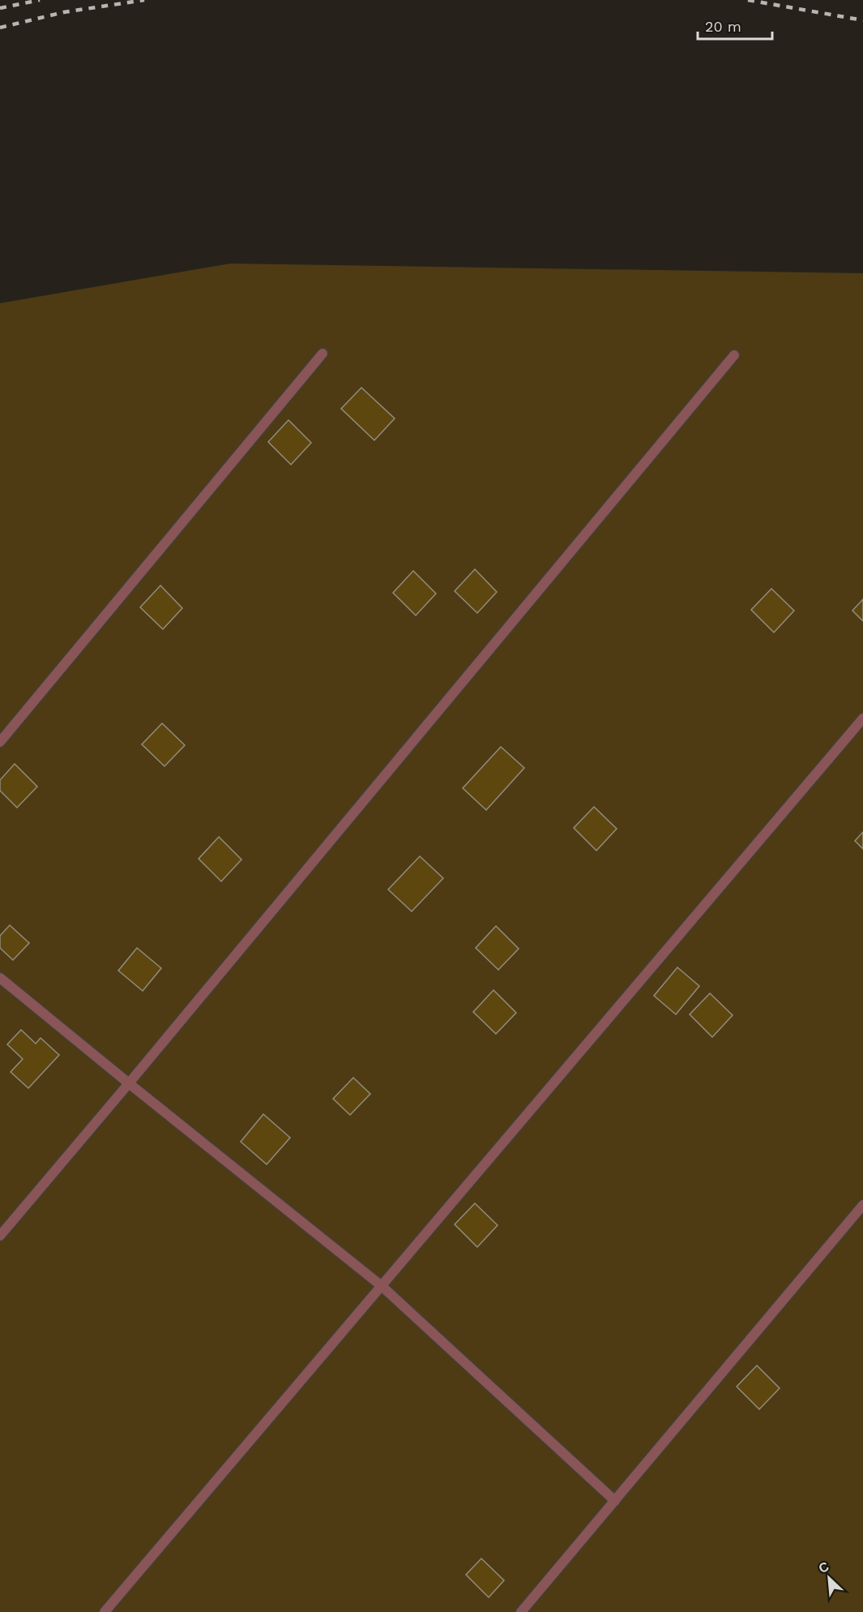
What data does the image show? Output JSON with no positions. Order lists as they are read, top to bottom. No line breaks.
{"scale_bar":"20 m","north":"top left"}
